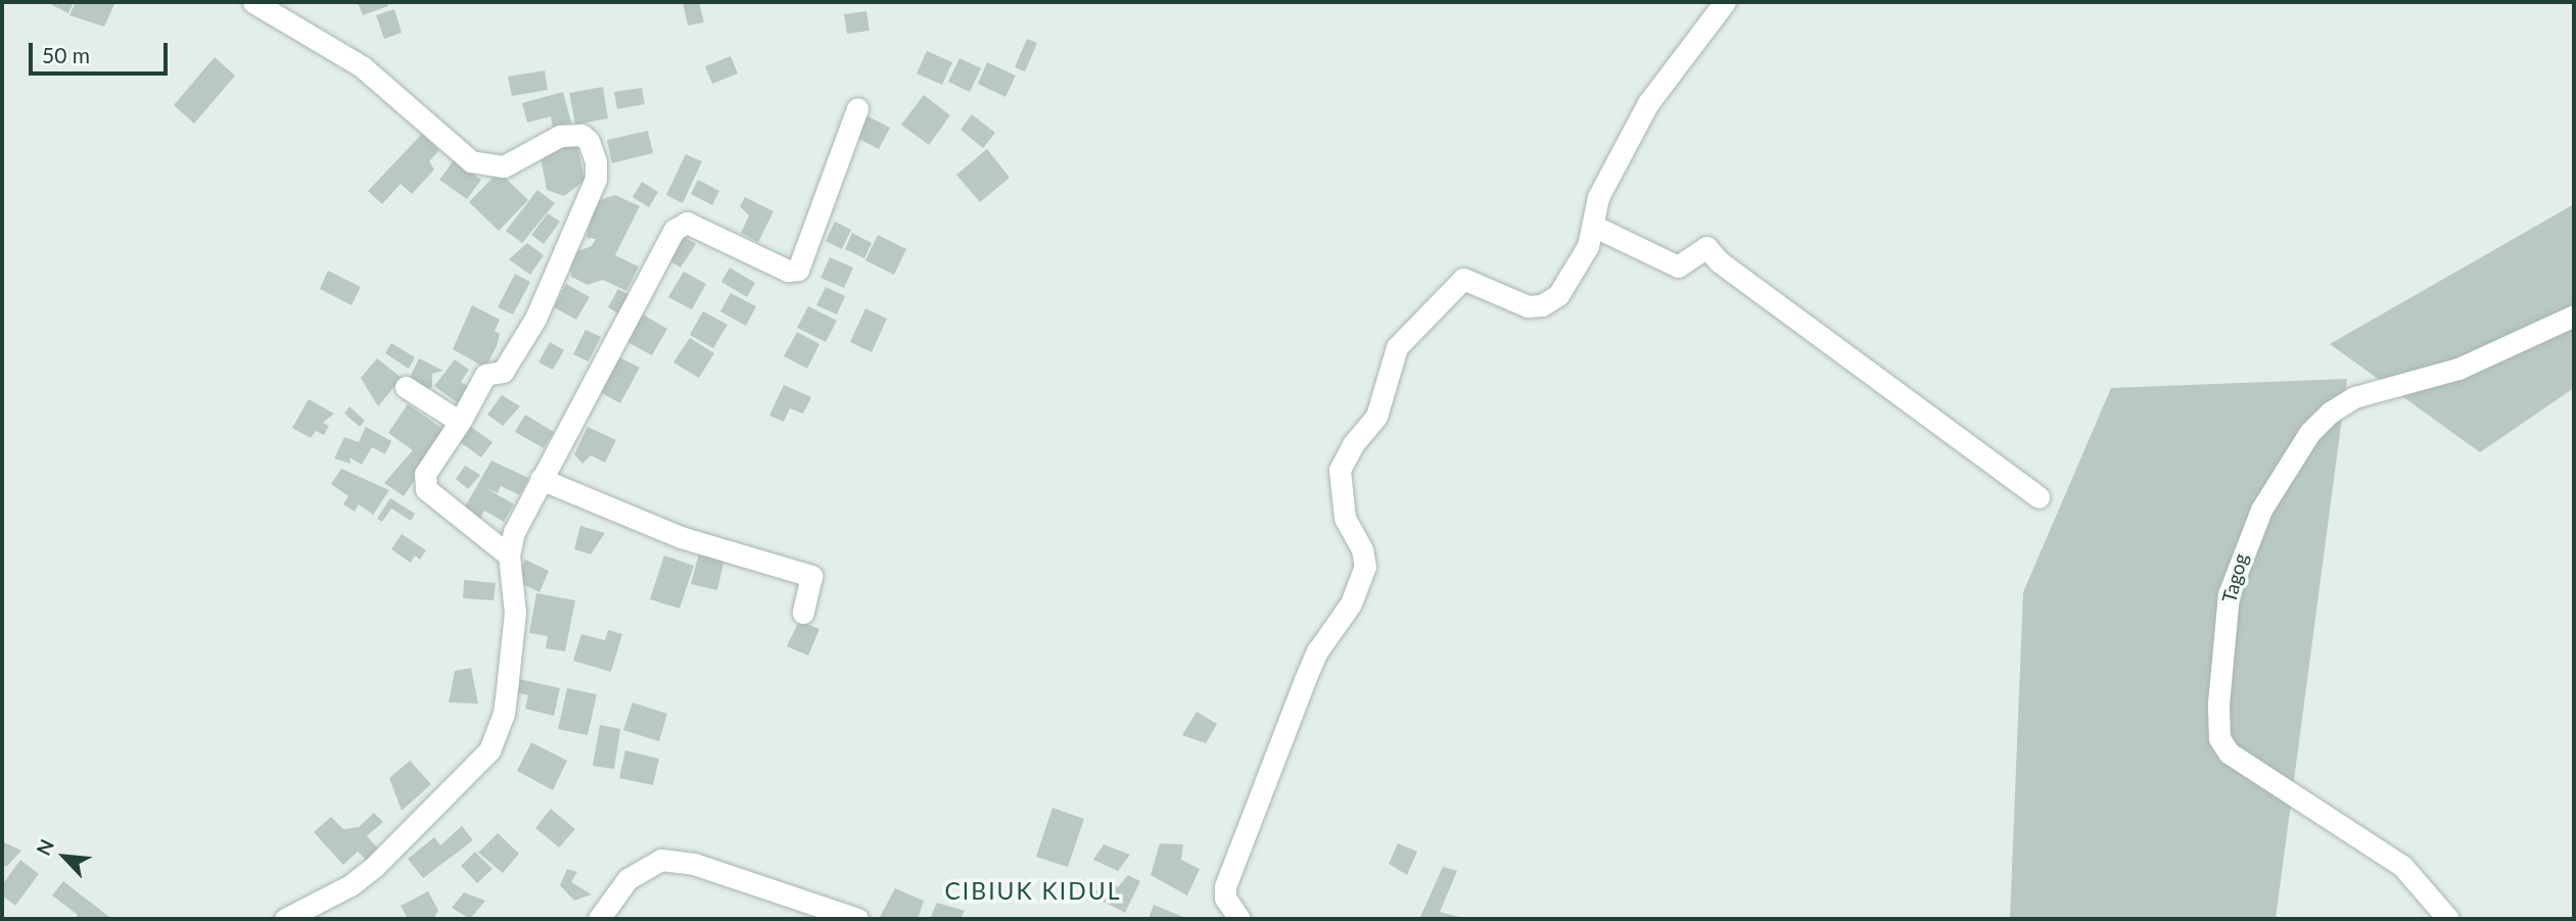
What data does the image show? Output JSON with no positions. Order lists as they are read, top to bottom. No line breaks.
{"streets":{"street":["Tagog"]},"districts":["CIBIUK KIDUL"],"scale_bar":"50 m","north":"top left"}
